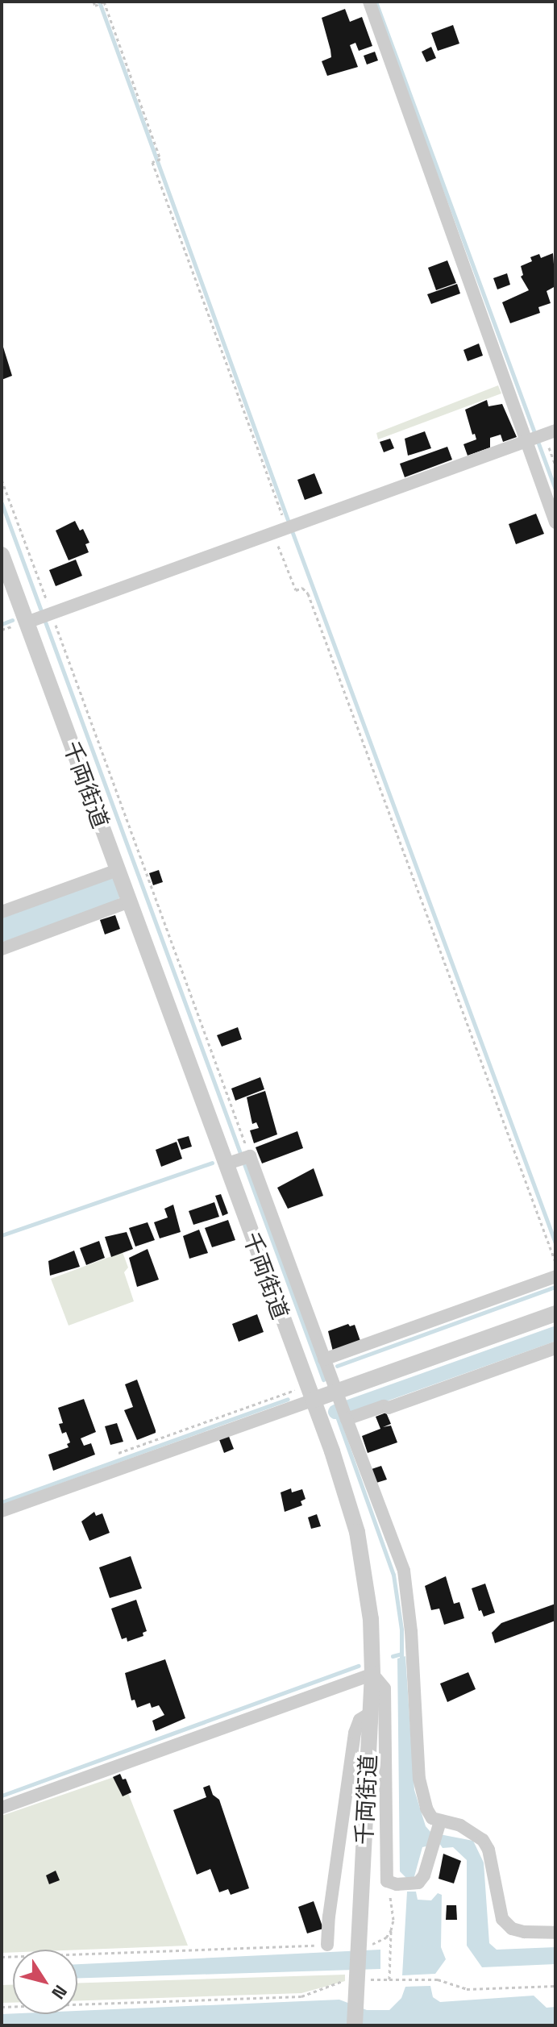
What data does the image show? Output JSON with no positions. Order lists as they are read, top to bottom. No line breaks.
{"streets":{"street":["千両街道"]},"north":"bottom right"}
